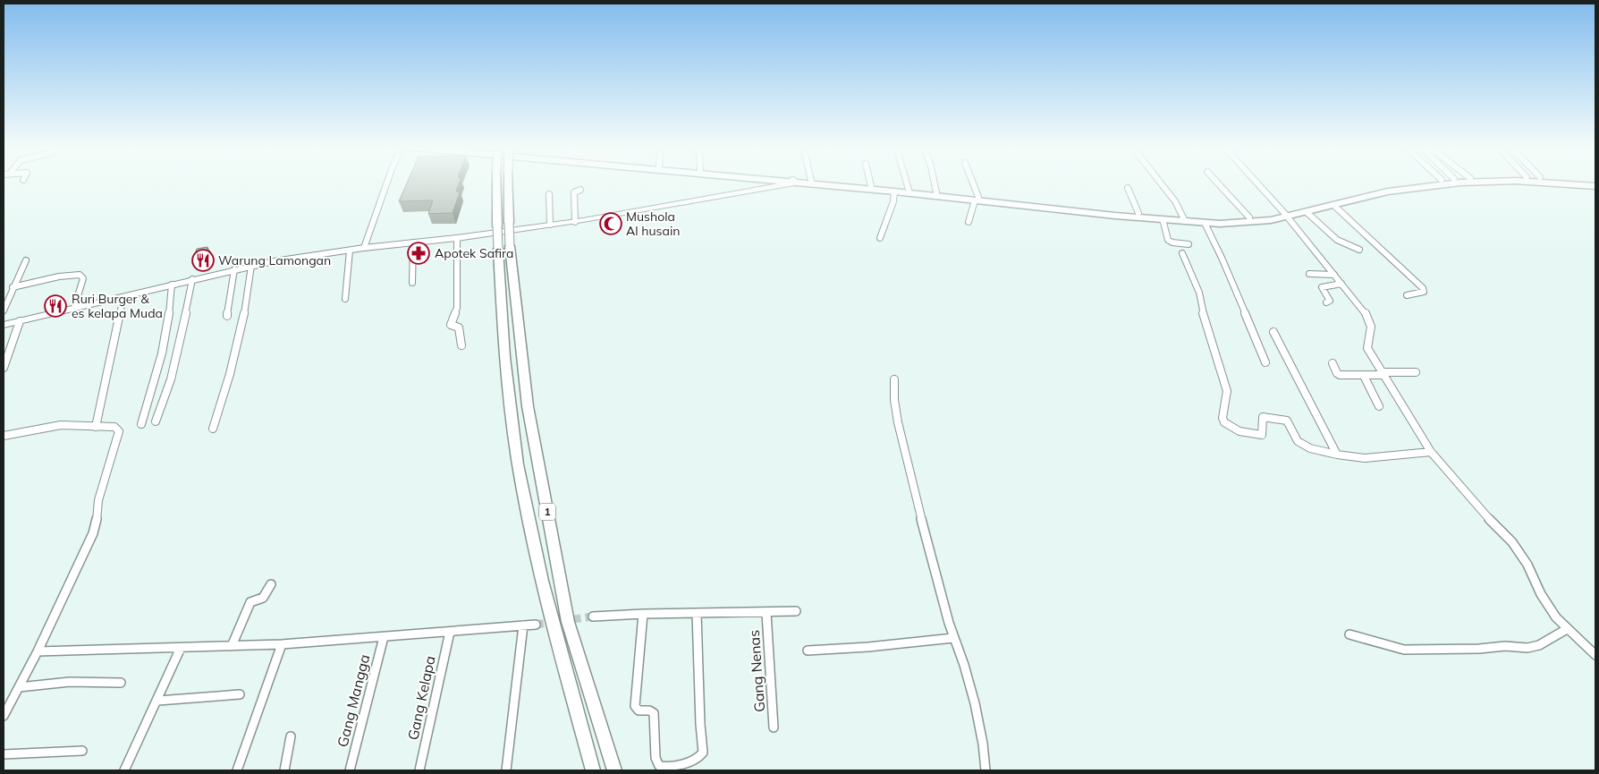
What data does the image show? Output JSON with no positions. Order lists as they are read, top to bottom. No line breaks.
{"streets":{"highway":["1"],"street":["Gang Nenas","Gang Kelapa","Gang Mangga"]},"places":{"mosque":["Mushola Al husain"],"pharmacy":["Apotek Safira"],"restaurant":["Warung Lamongan","Ruri Burger & es kelapa Muda"]}}
